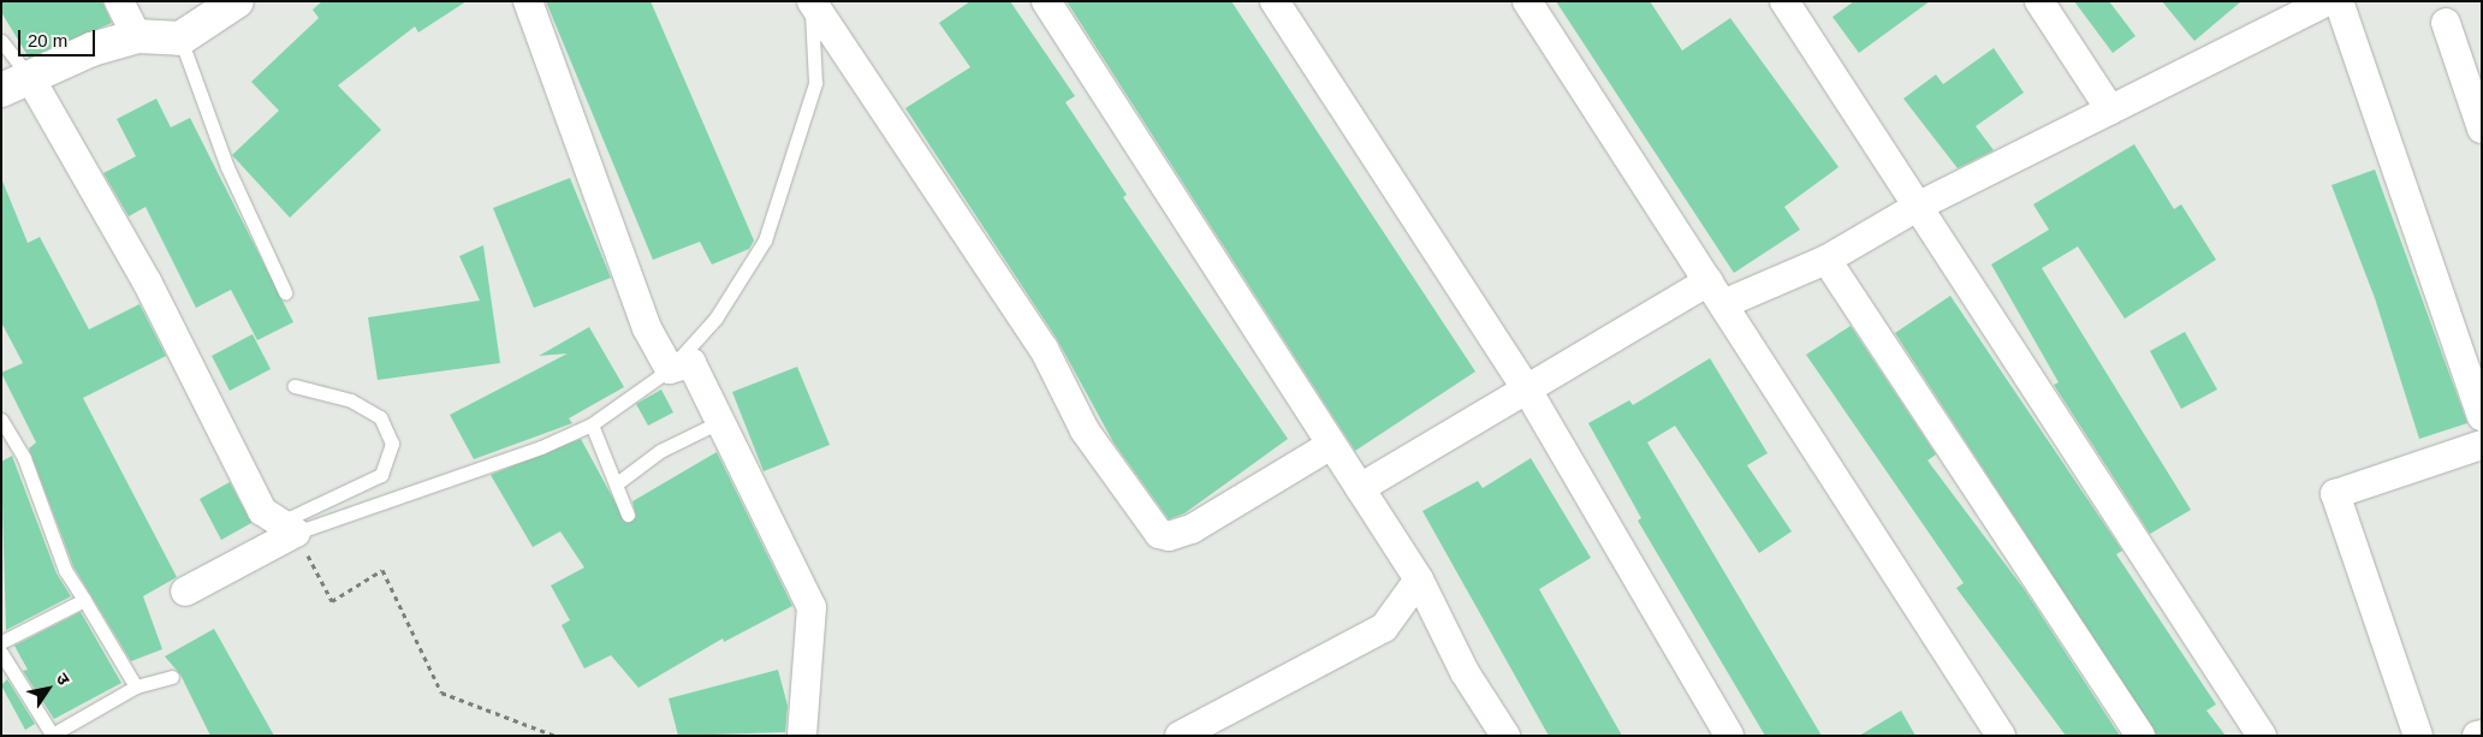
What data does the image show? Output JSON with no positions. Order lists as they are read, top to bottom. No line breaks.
{"scale_bar":"20 m","north":"top right"}
